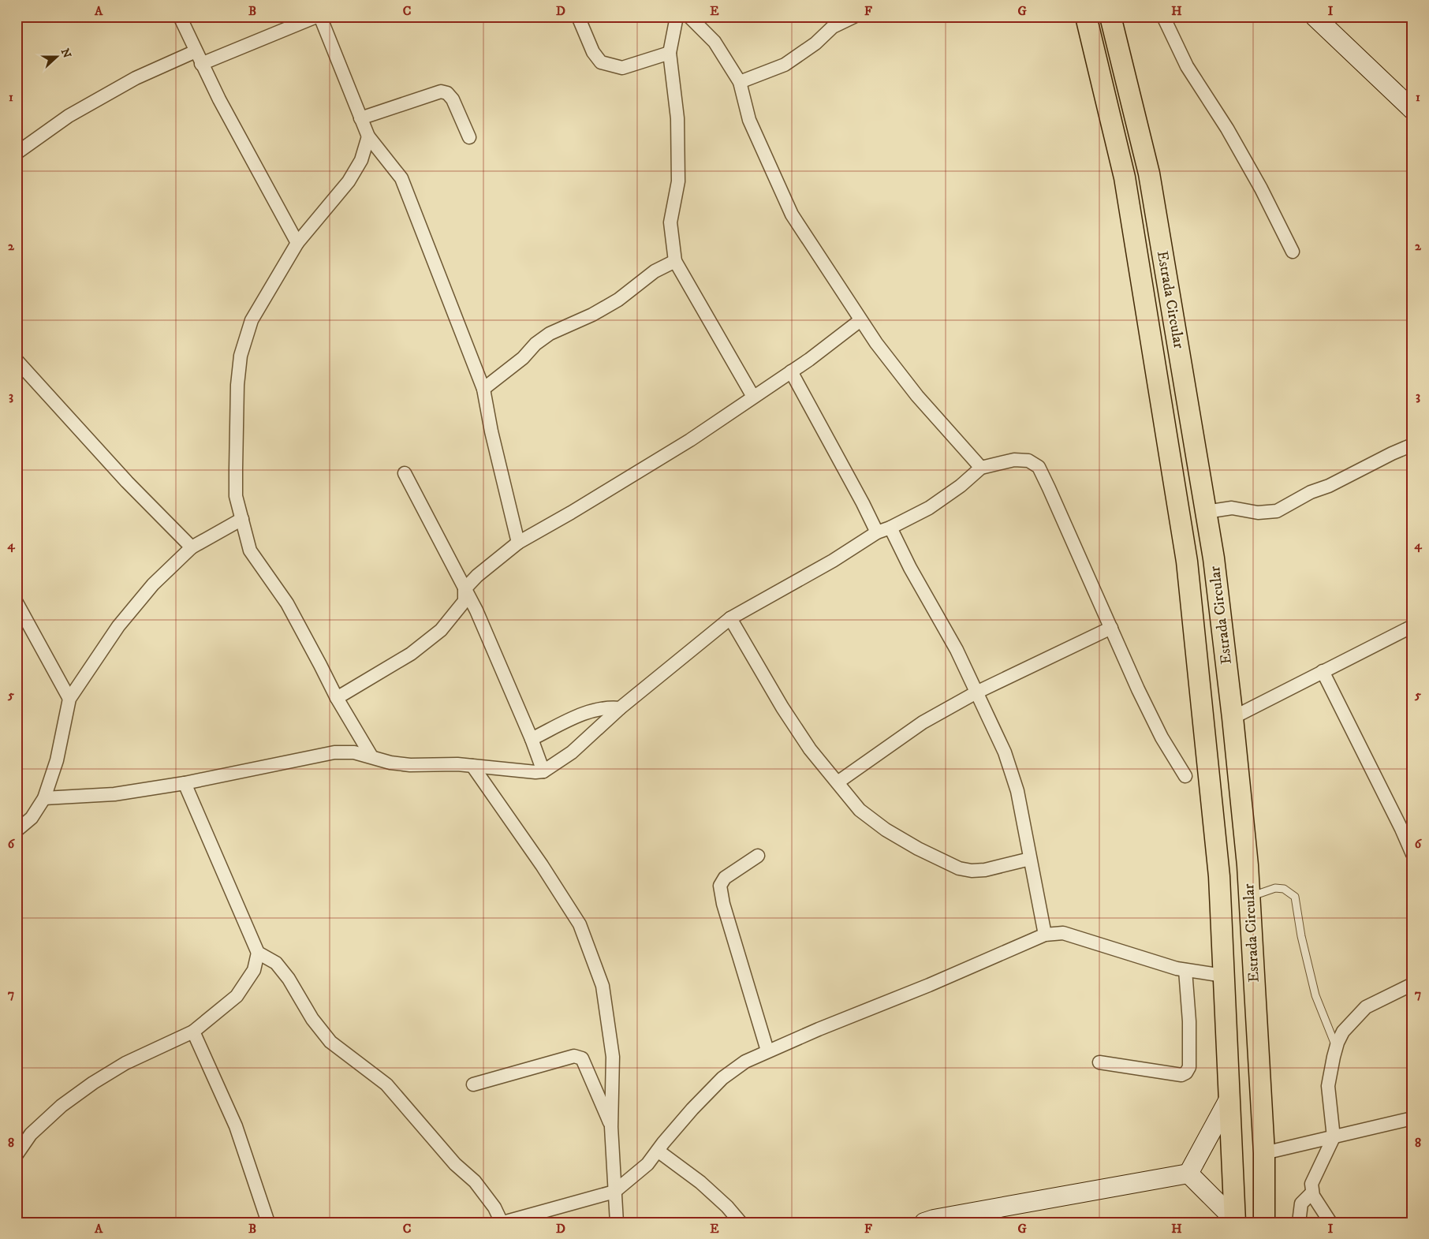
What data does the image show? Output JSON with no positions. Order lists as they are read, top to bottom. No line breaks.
{"streets":{"main road":["Estrada Circular"]},"north":"right","grid":{"columns":["A","B","C","D","E","F","G","H","I"],"rows":["1","2","3","4","5","6","7","8"]}}
